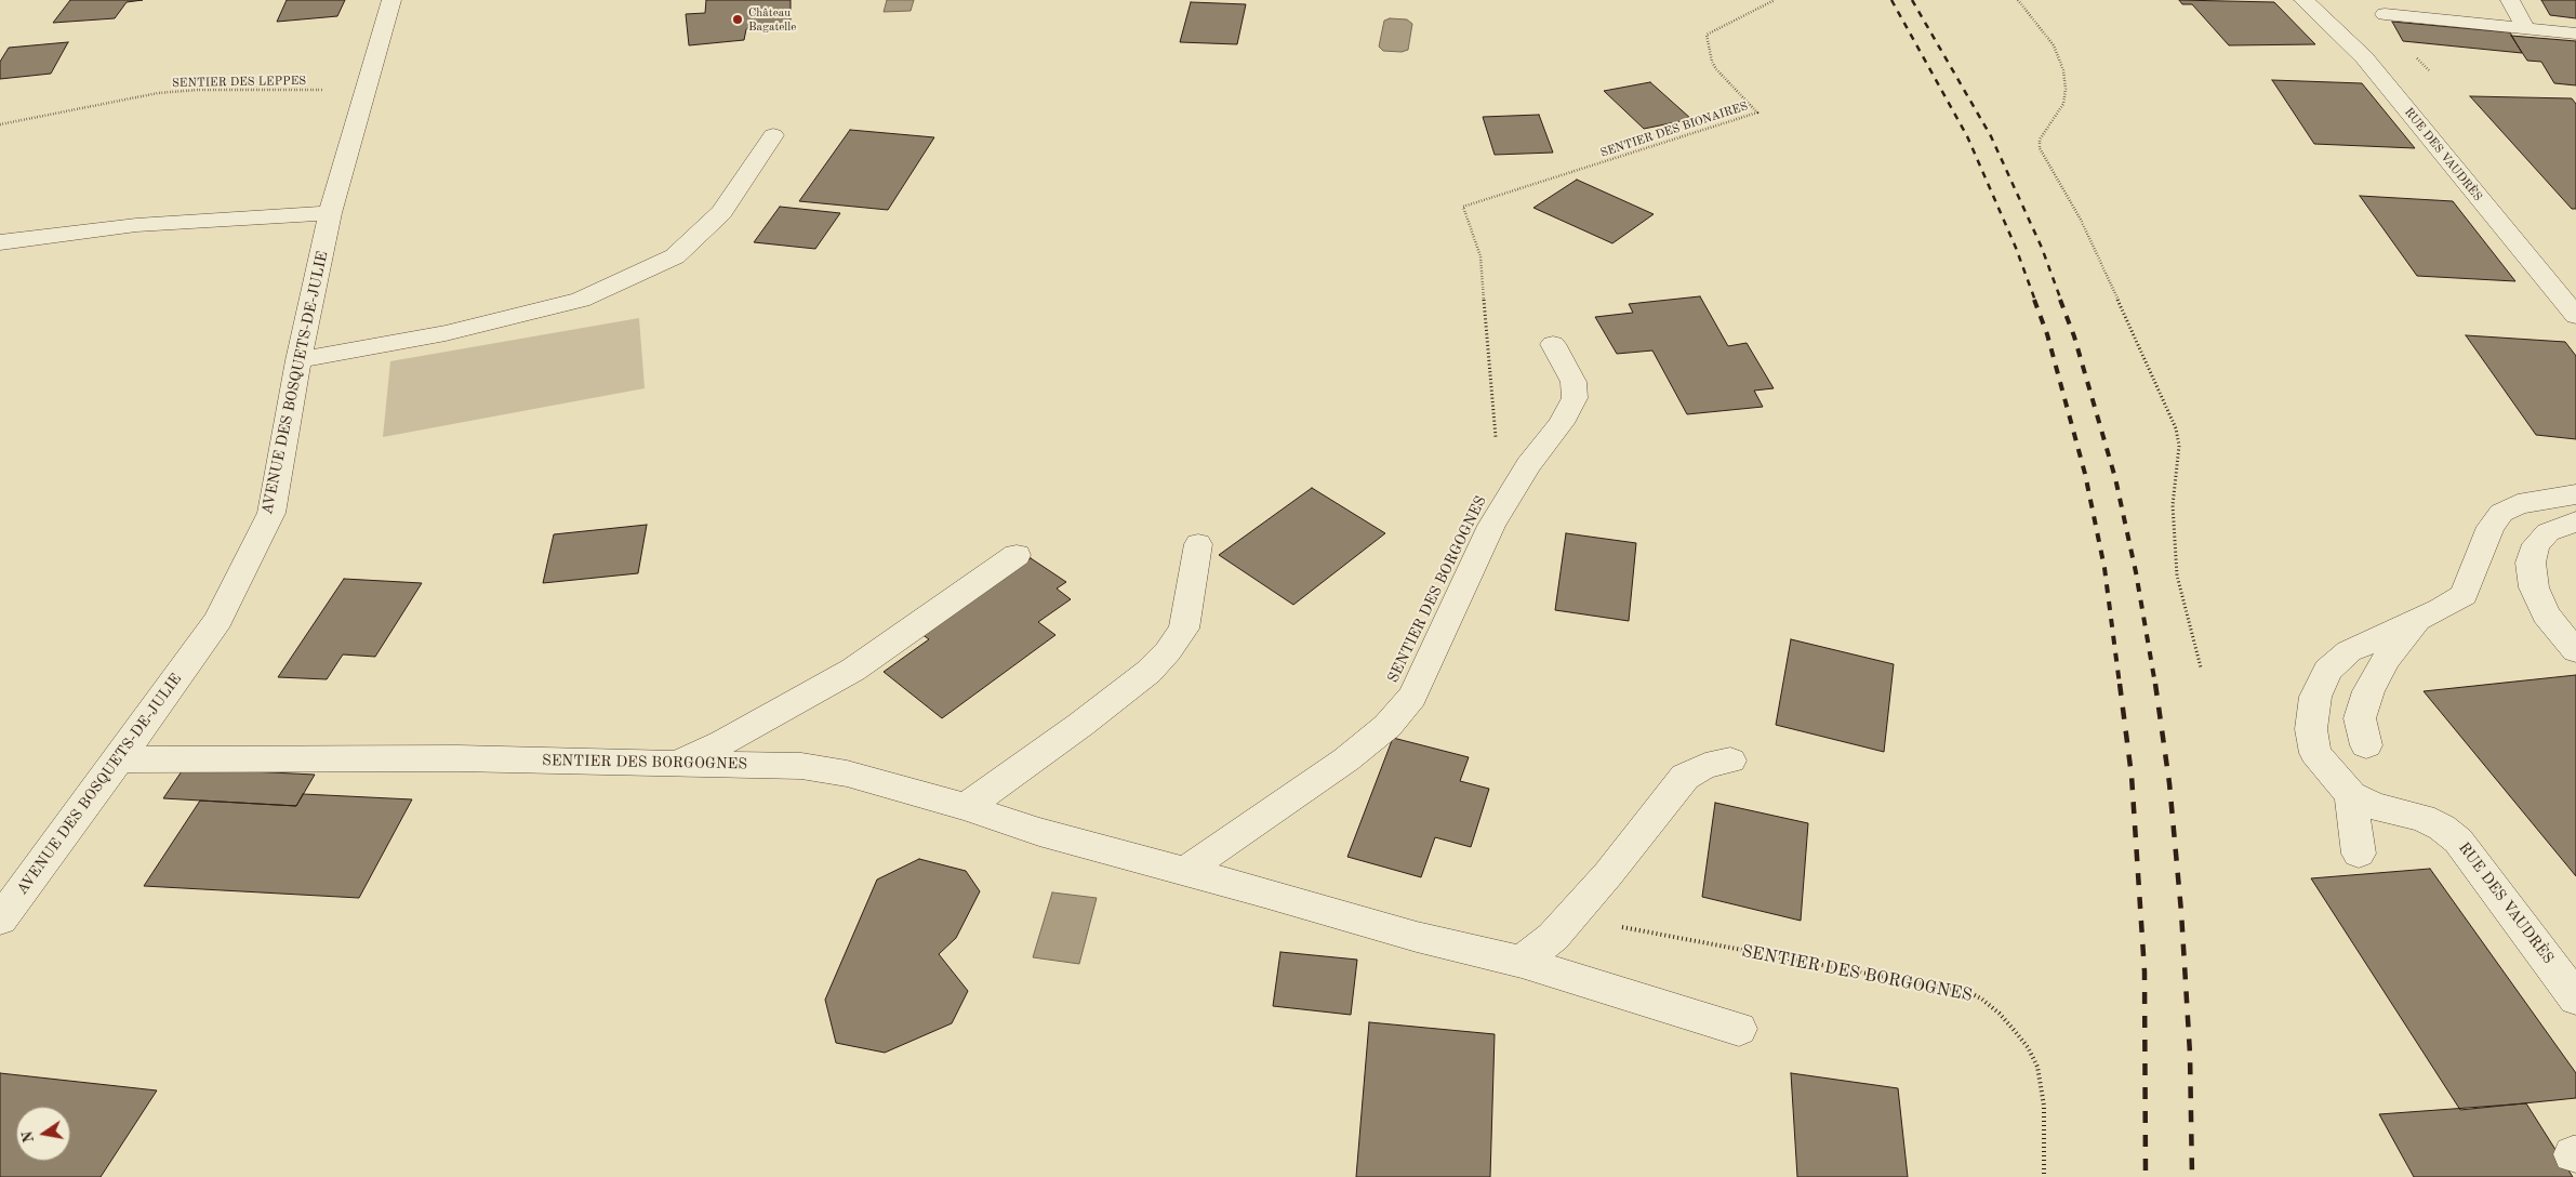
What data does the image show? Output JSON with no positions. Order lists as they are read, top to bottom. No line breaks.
{"streets":{"street":["RUE DES VAUDRÈS","AVENUE DES BOSQUETS-DE-JULIE","SENTIER DES BORGOGNES"],"path":["SENTIER DES LEPPES","SENTIER DES BIONAIRES"]},"crossings":[["AVENUE DES BOSQUETS-DE-JULIE","SENTIER DES BORGOGNES"]],"places":["Château Bagatelle"],"north":"left"}
